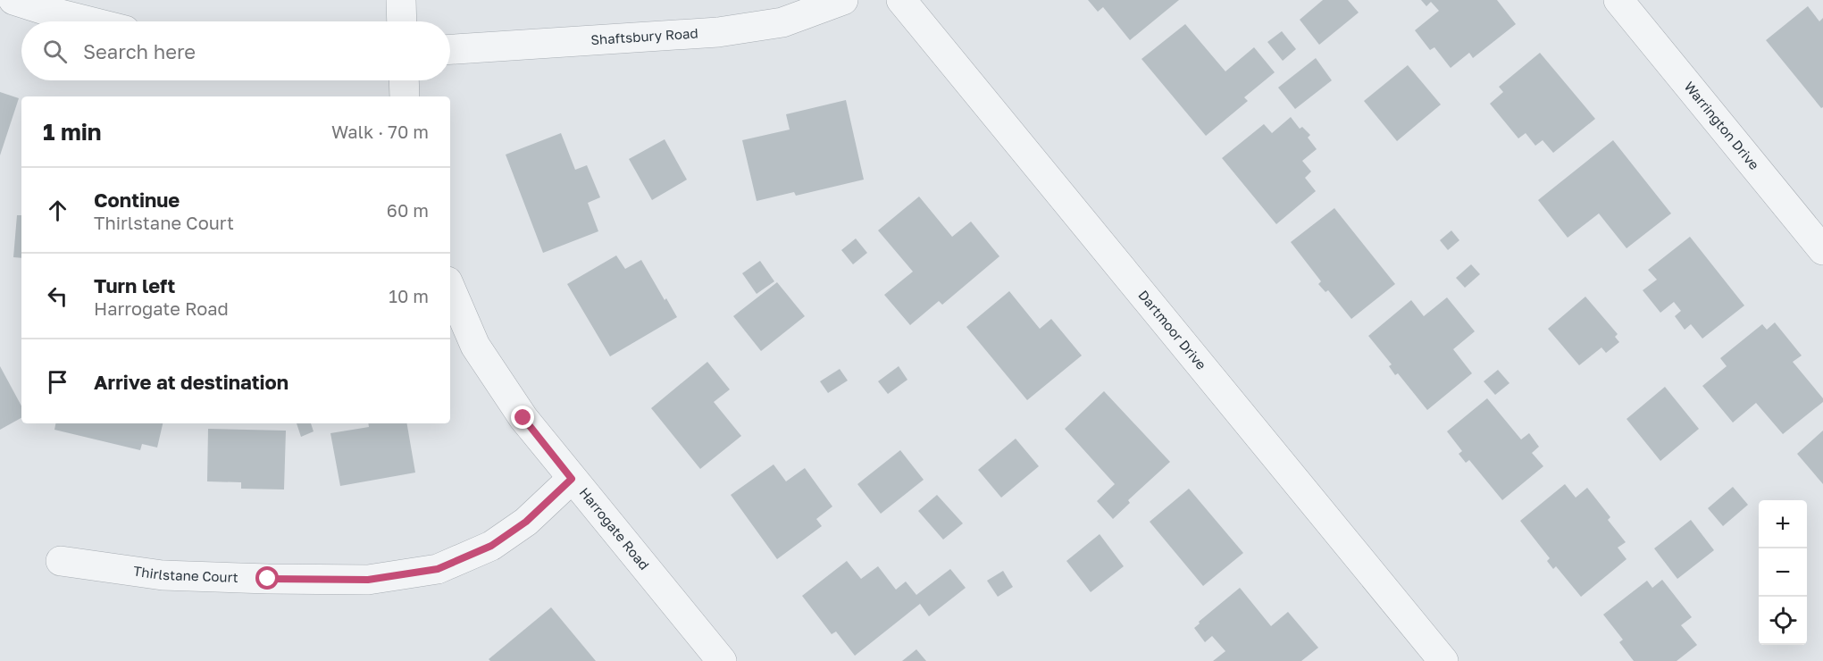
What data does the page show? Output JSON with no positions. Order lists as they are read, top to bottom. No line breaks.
{"streets":{"street":["Shaftsbury Road","Warrington Drive","Dartmoor Drive","Harrogate Road","Thirlstane Court"]},"crossings":[["Harrogate Road","Thirlstane Court"]],"page":{"search":"Search here","heading":["1 min","Walk · 70 m"],"list":[["Continue","Thirlstane Court","60 m"],["Turn left","Harrogate Road","10 m"],"Arrive at destination"],"map_buttons":["+","−"]}}
